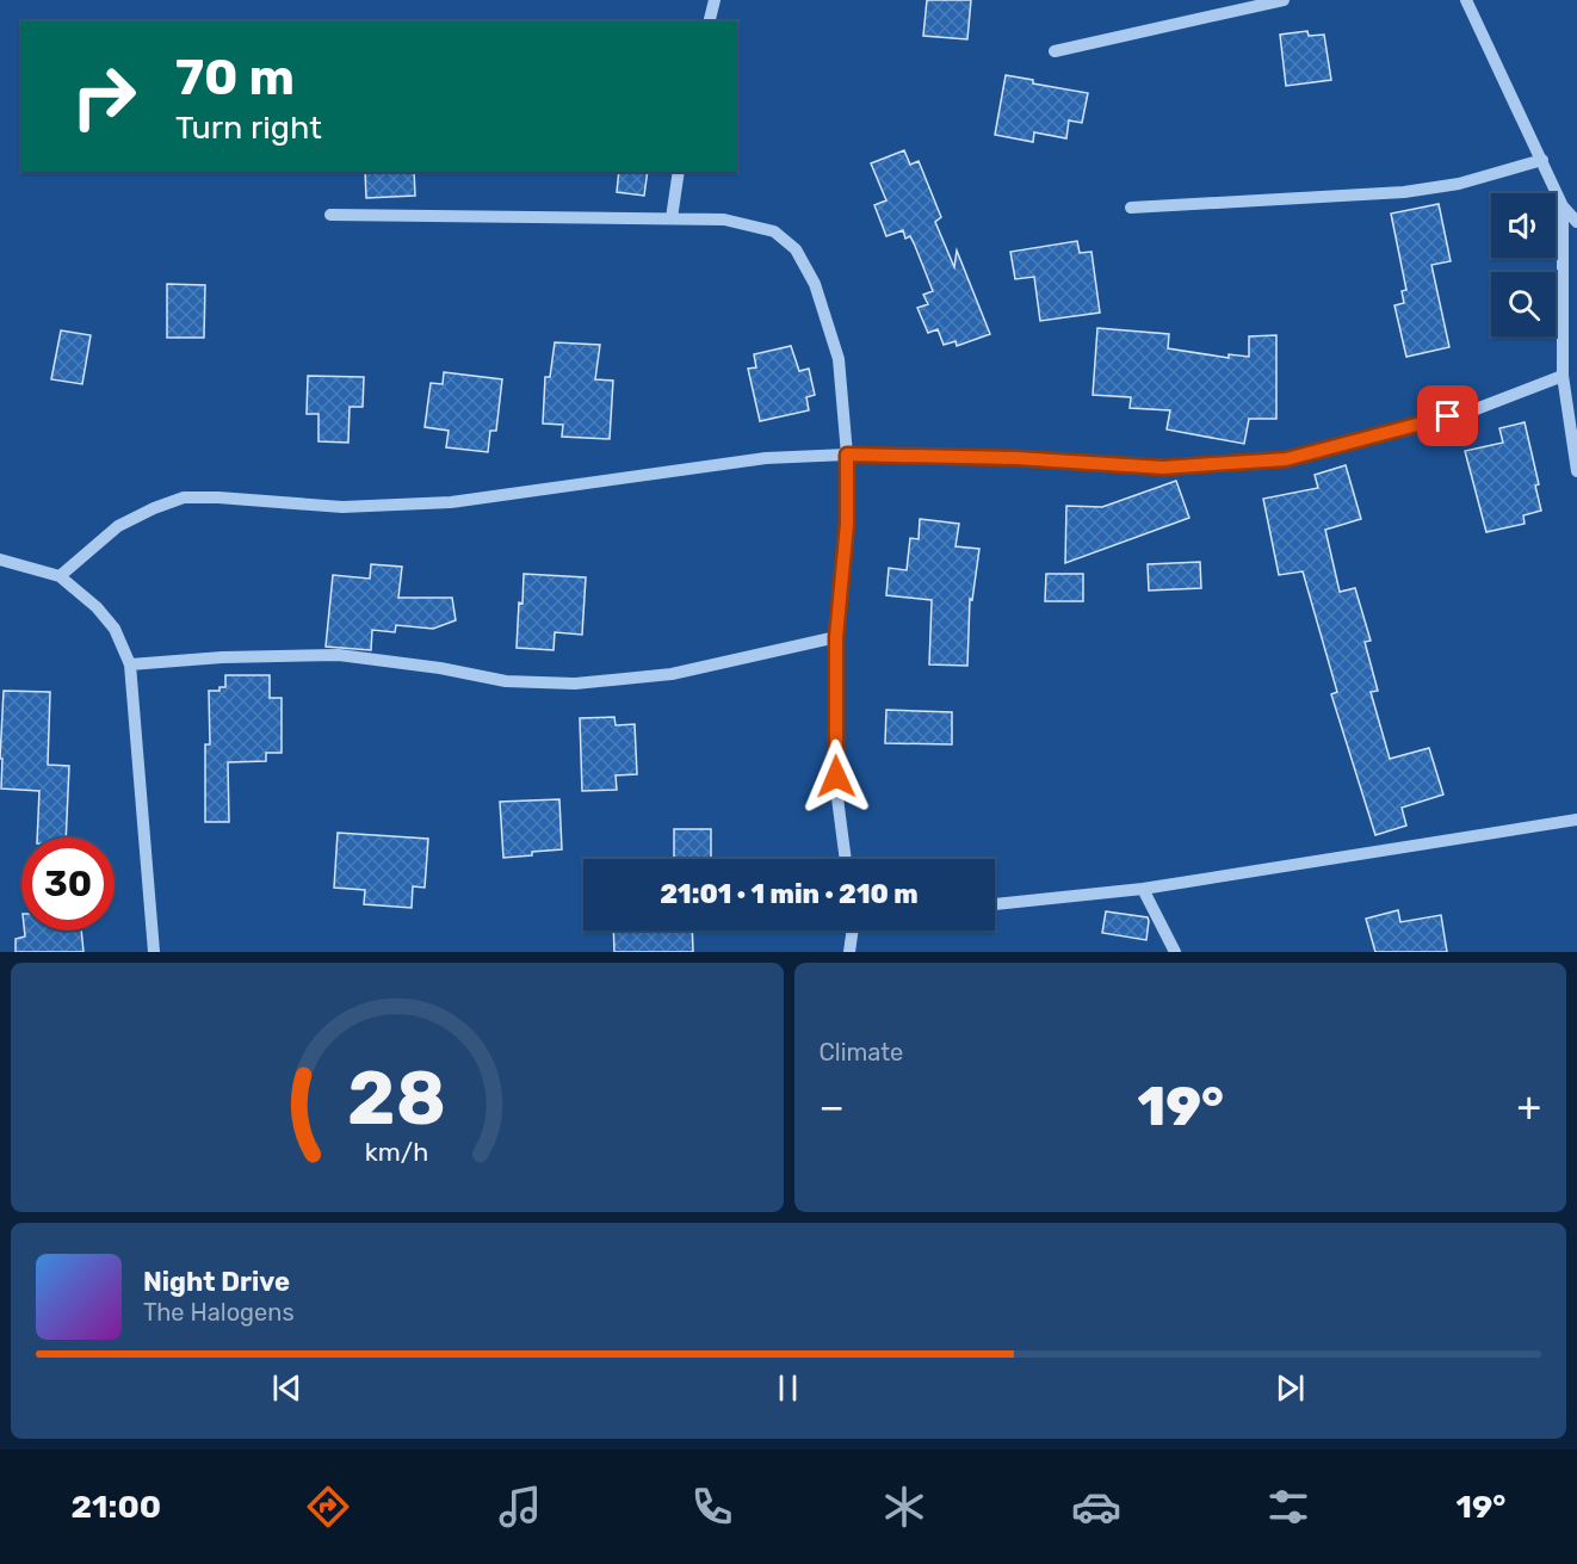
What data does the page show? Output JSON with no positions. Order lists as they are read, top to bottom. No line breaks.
{"page":{"turn":["70 m","Turn right"],"limit":"30","trip":"21:01 · 1 min · 210 m","tile":"Climate","heat":["−","19°","+"],"song":["Night Drive","The Halogens"],"tabs":["21:00","19°"],"gauge":["28","km/h"]}}
